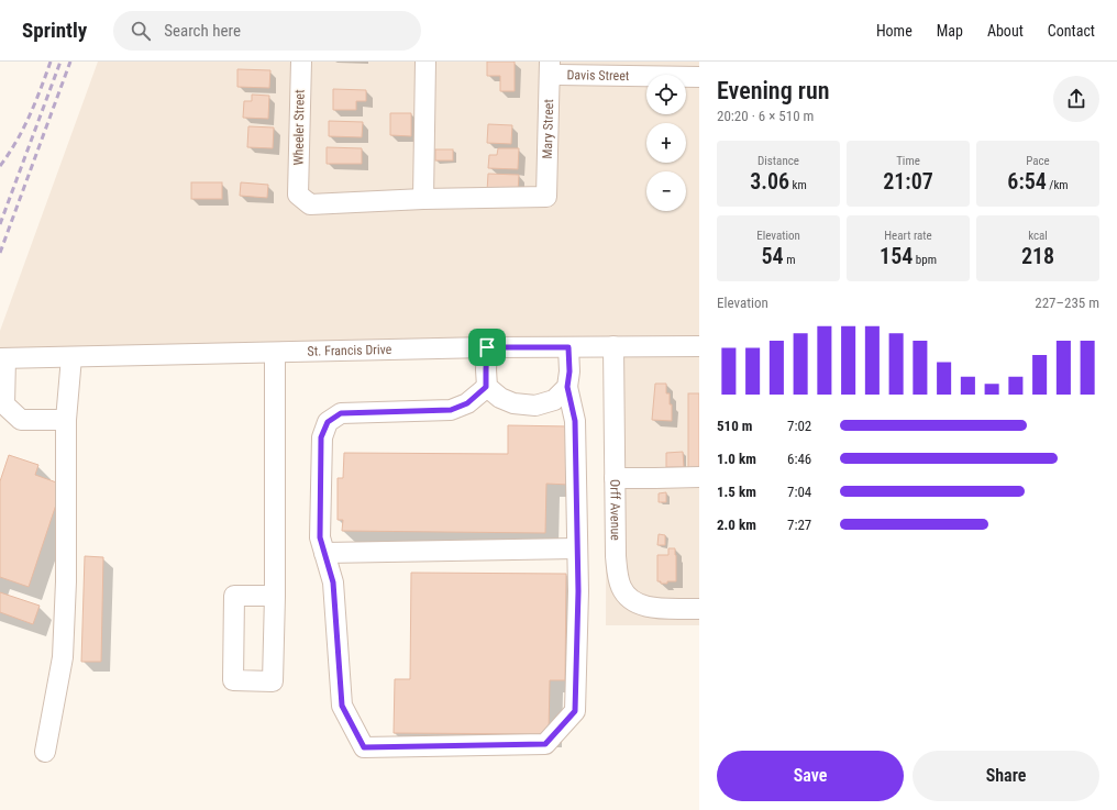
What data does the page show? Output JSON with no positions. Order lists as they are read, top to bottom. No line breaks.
{"streets":{"street":["Davis Street","Wheeler Street","Mary Street","St. Francis Drive","Orff Avenue"]},"crossings":[["Davis Street","Mary Street"],["Wheeler Street","Mary Street"],["St. Francis Drive","Orff Avenue"]],"page":{"header":"Sprintly","search":"Search here","nav":["Home","Map","About","Contact"],"heading":["Evening run","20:20 · 6 × 510 m"],"map_buttons":["+","−"],"stats":[["Distance","3.06 km"],["Time","21:07"],["Pace","6:54 /km"],["Elevation","54 m"],["Heart rate","154 bpm"],["kcal","218"]],"chart":["Elevation","227–235 m"],"list":[{"name":"510 m","note":"7:02"},{"name":"1.0 km","note":"6:46"},{"name":"1.5 km","note":"7:04"},{"name":"2.0 km","note":"7:27"}],"buttons":["Save","Share"]}}
